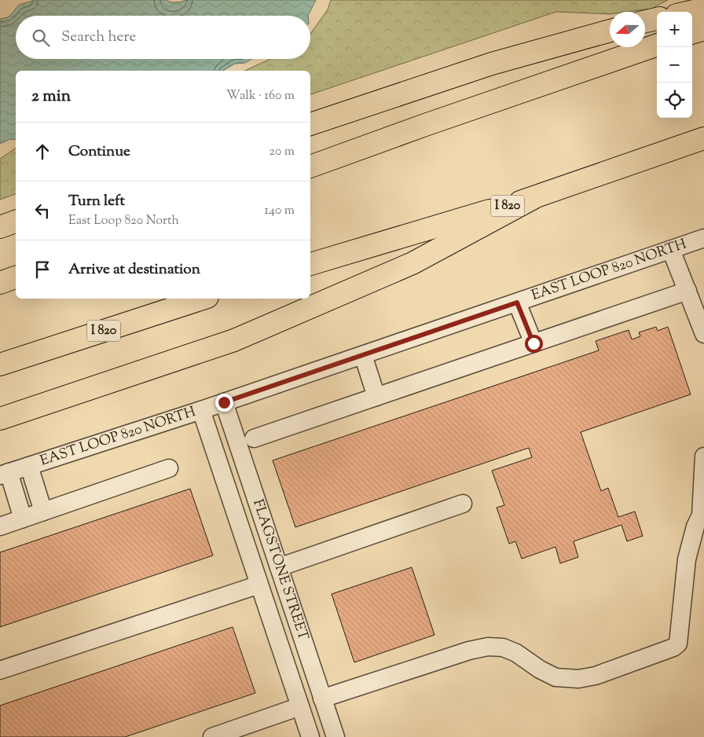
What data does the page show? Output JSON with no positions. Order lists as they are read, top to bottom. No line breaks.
{"streets":{"highway":["I 820"],"street":["EAST LOOP 820 NORTH","FLAGSTONE STREET"]},"crossings":[["EAST LOOP 820 NORTH","FLAGSTONE STREET"]],"north":"left","page":{"map_buttons":["+","−"],"search":"Search here","heading":["2 min","Walk · 160 m"],"list":[["Continue","20 m"],["Turn left","East Loop 820 North","140 m"],"Arrive at destination"]}}
